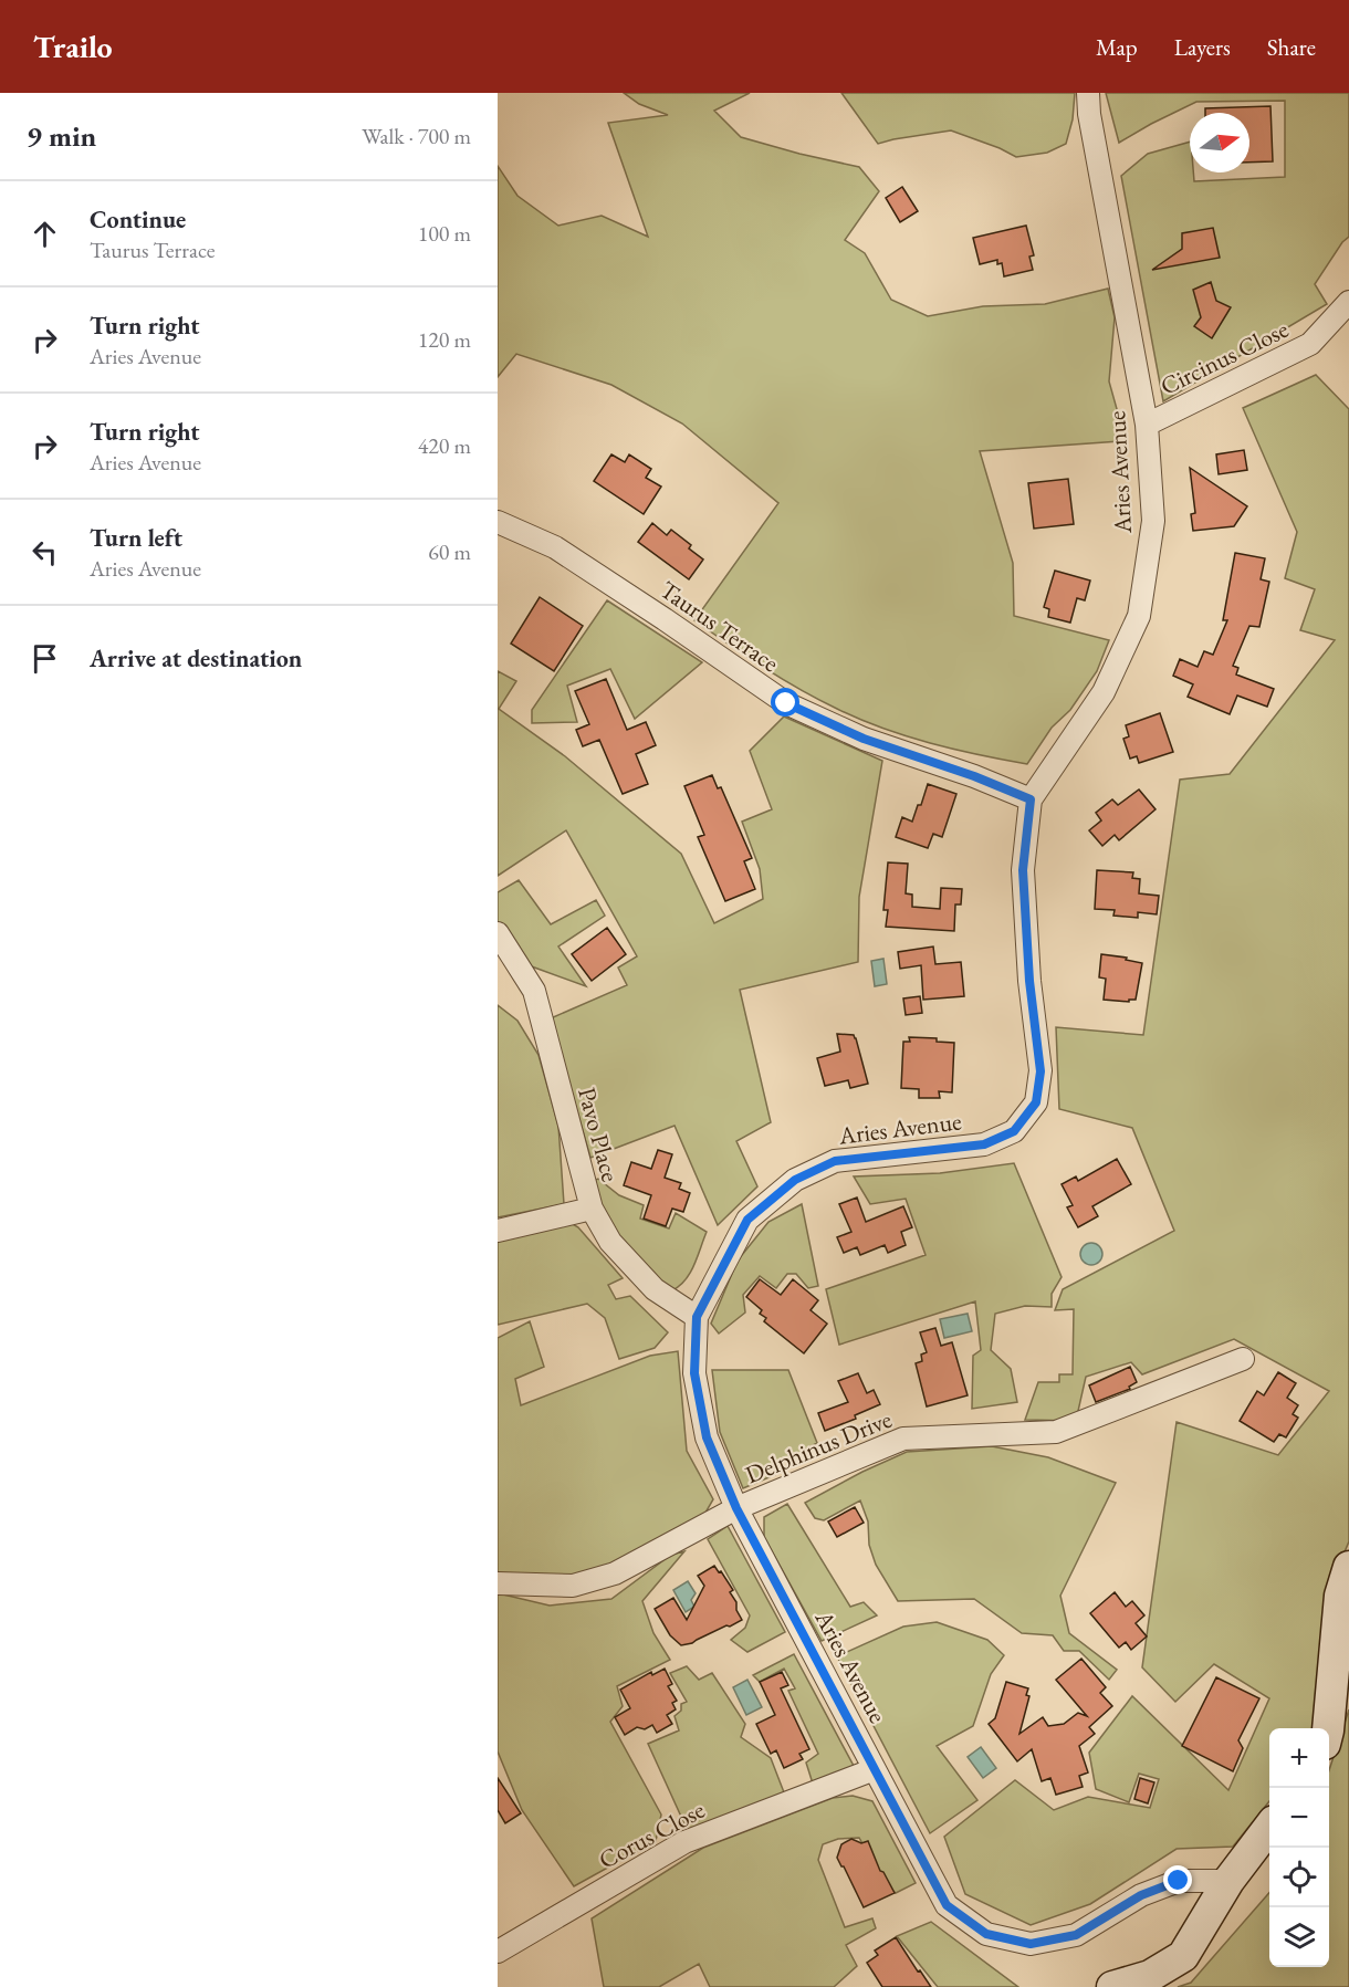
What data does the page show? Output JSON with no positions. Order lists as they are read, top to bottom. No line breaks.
{"streets":{"street":["Circinus Close","Aries Avenue","Taurus Terrace","Pavo Place","Delphinus Drive","Corus Close"]},"crossings":[["Circinus Close","Aries Avenue"],["Aries Avenue","Taurus Terrace"],["Aries Avenue","Pavo Place"],["Aries Avenue","Delphinus Drive"],["Aries Avenue","Corus Close"]],"north":"right","page":{"header":"Trailo","nav":["Map","Layers","Share"],"heading":["9 min","Walk · 700 m"],"list":[["Continue","Taurus Terrace","100 m"],["Turn right","Aries Avenue","120 m"],["Turn right","Aries Avenue","420 m"],["Turn left","Aries Avenue","60 m"],"Arrive at destination"],"map_buttons":["+","−"]}}
